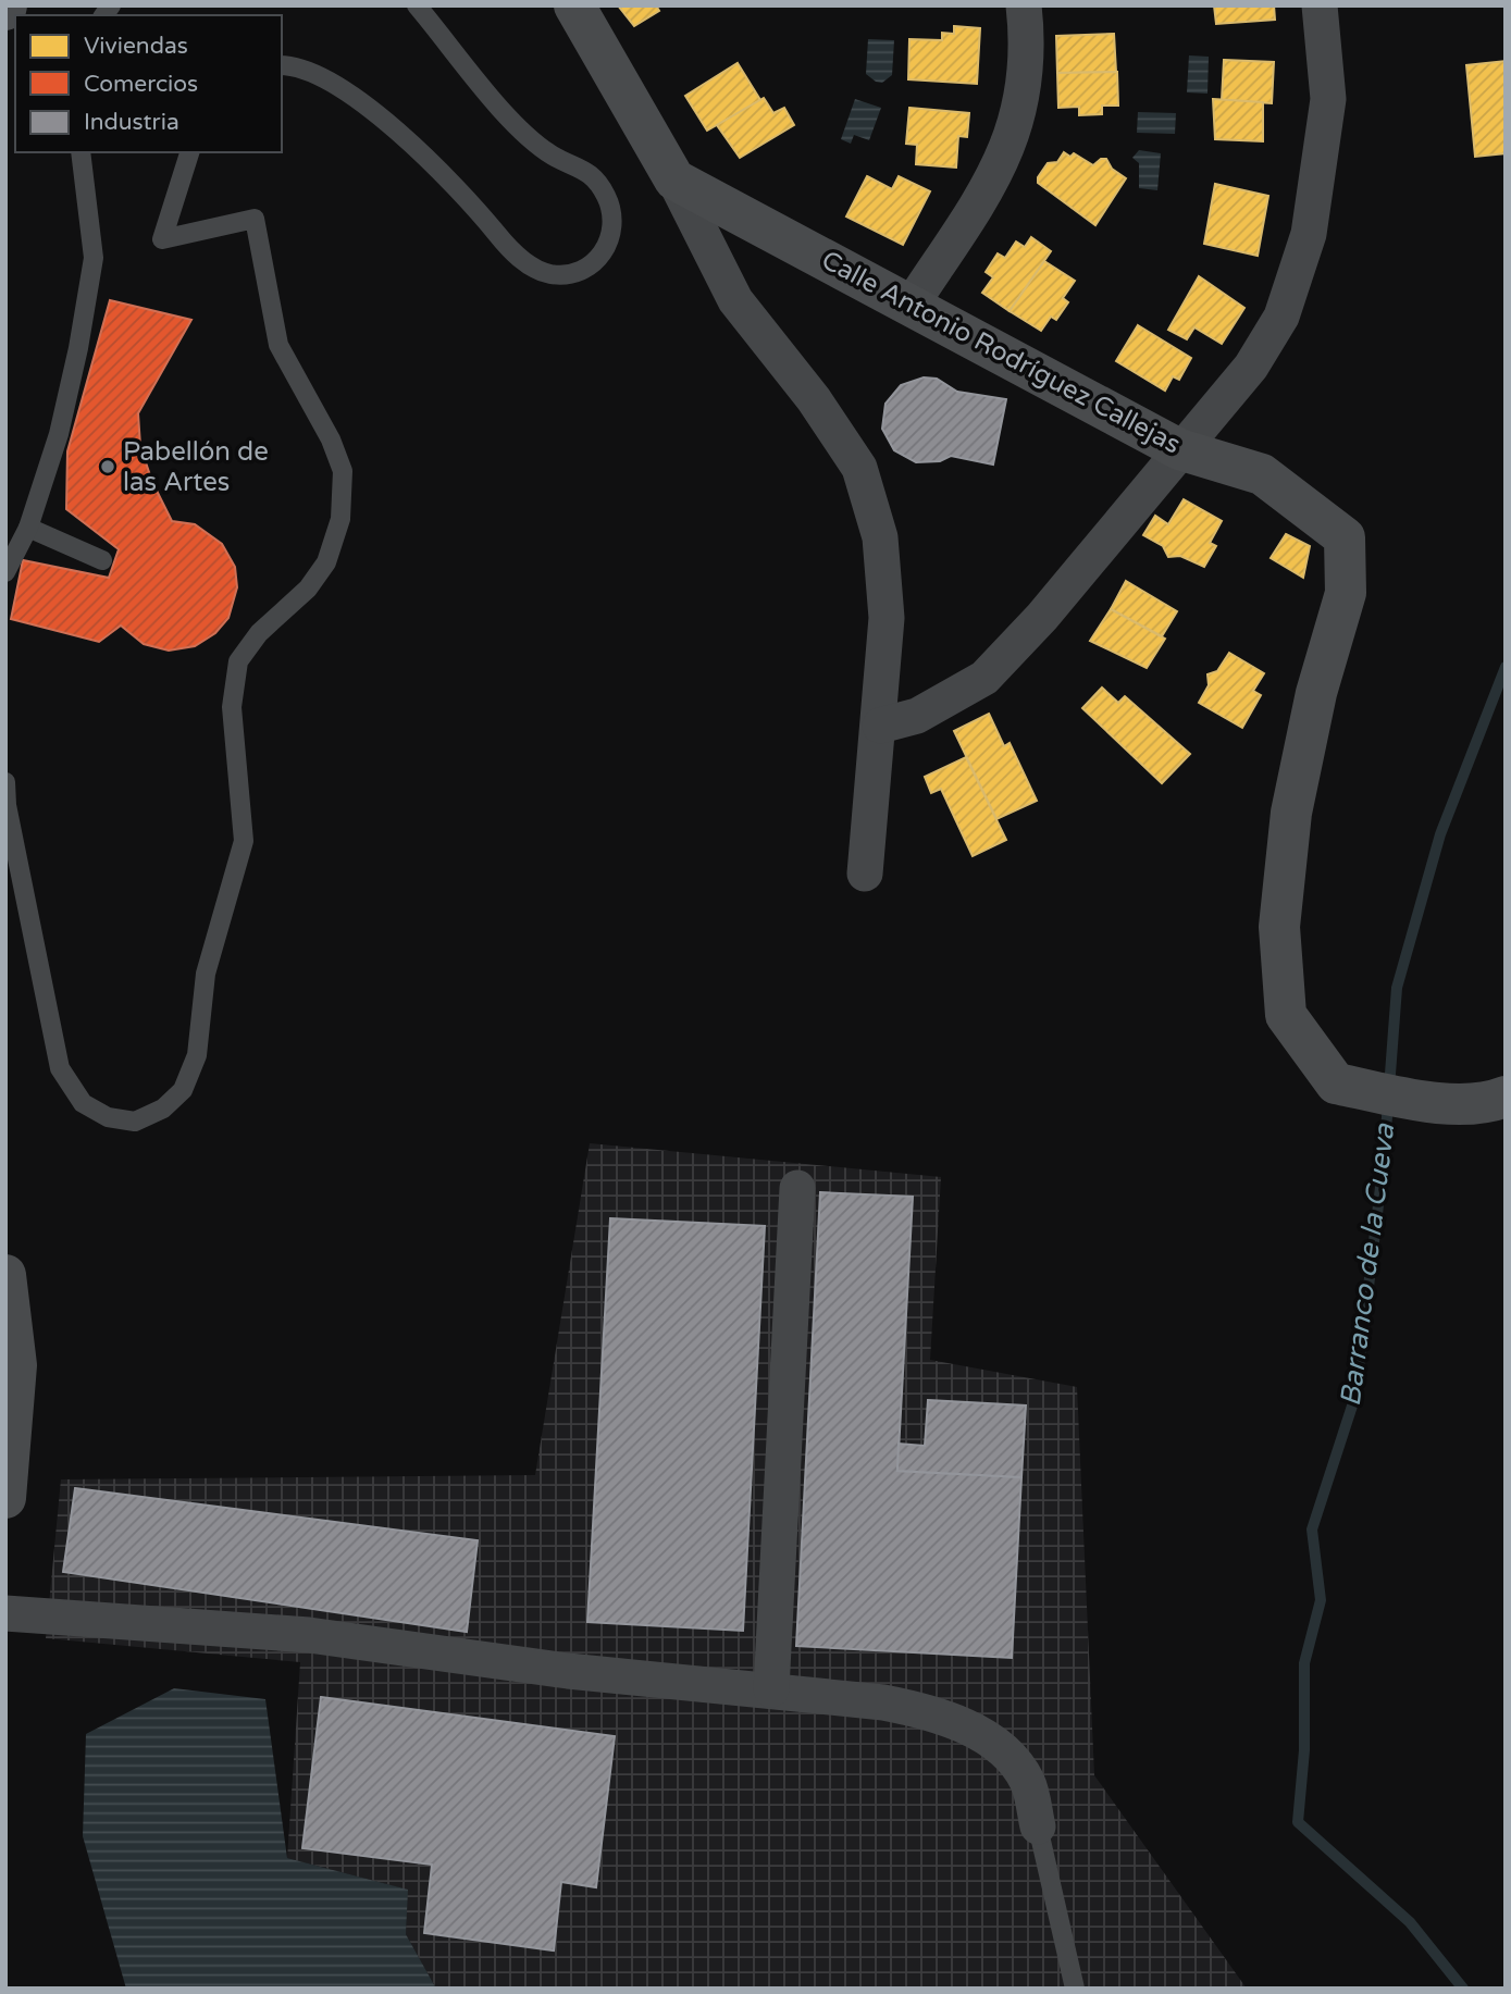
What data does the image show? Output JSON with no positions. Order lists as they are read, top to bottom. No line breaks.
{"streets":{"street":["Calle Antonio Rodríguez Callejas"]},"water":["Barranco de la Cueva"],"places":["Pabellón de las Artes"],"legend":["Viviendas","Comercios","Industria"]}
